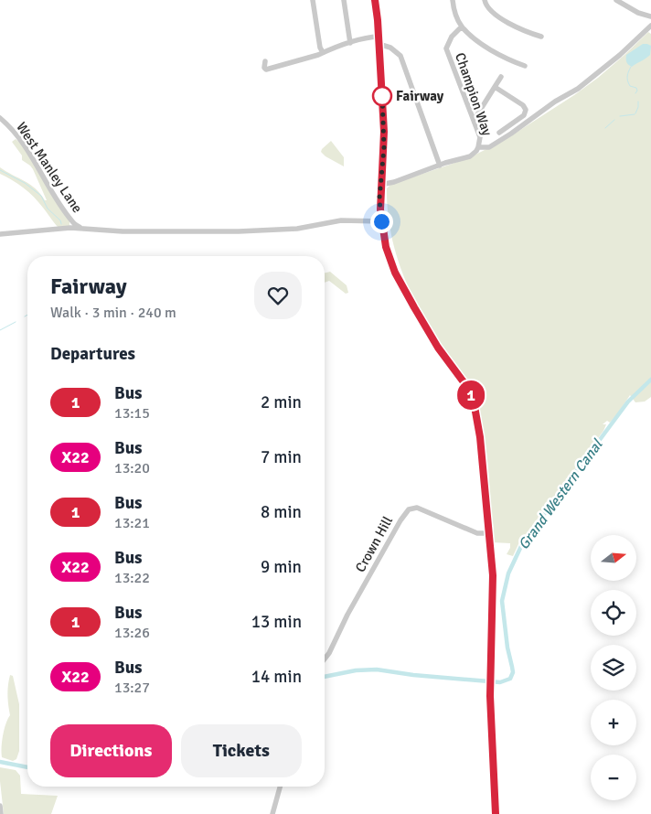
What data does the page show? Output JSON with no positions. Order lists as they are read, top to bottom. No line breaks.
{"streets":{"street":["Champion Way","West Manley Lane","Crown Hill"]},"water":["Grand Western Canal"],"places":["Fairway"],"lines":["bus line 1"],"north":"right","page":{"on_map":"1","heading":[["Fairway","Walk · 3 min · 240 m"],"Departures"],"list":[{"mark":"1","name":"Bus","note":"13:15","value":"2 min"},{"mark":"X22","name":"Bus","note":"13:20","value":"7 min"},{"mark":"1","name":"Bus","note":"13:21","value":"8 min"},{"mark":"X22","name":"Bus","note":"13:22","value":"9 min"},{"mark":"1","name":"Bus","note":"13:26","value":"13 min"},{"mark":"X22","name":"Bus","note":"13:27","value":"14 min"}],"map_buttons":["+","−"],"buttons":["Directions","Tickets"]}}
